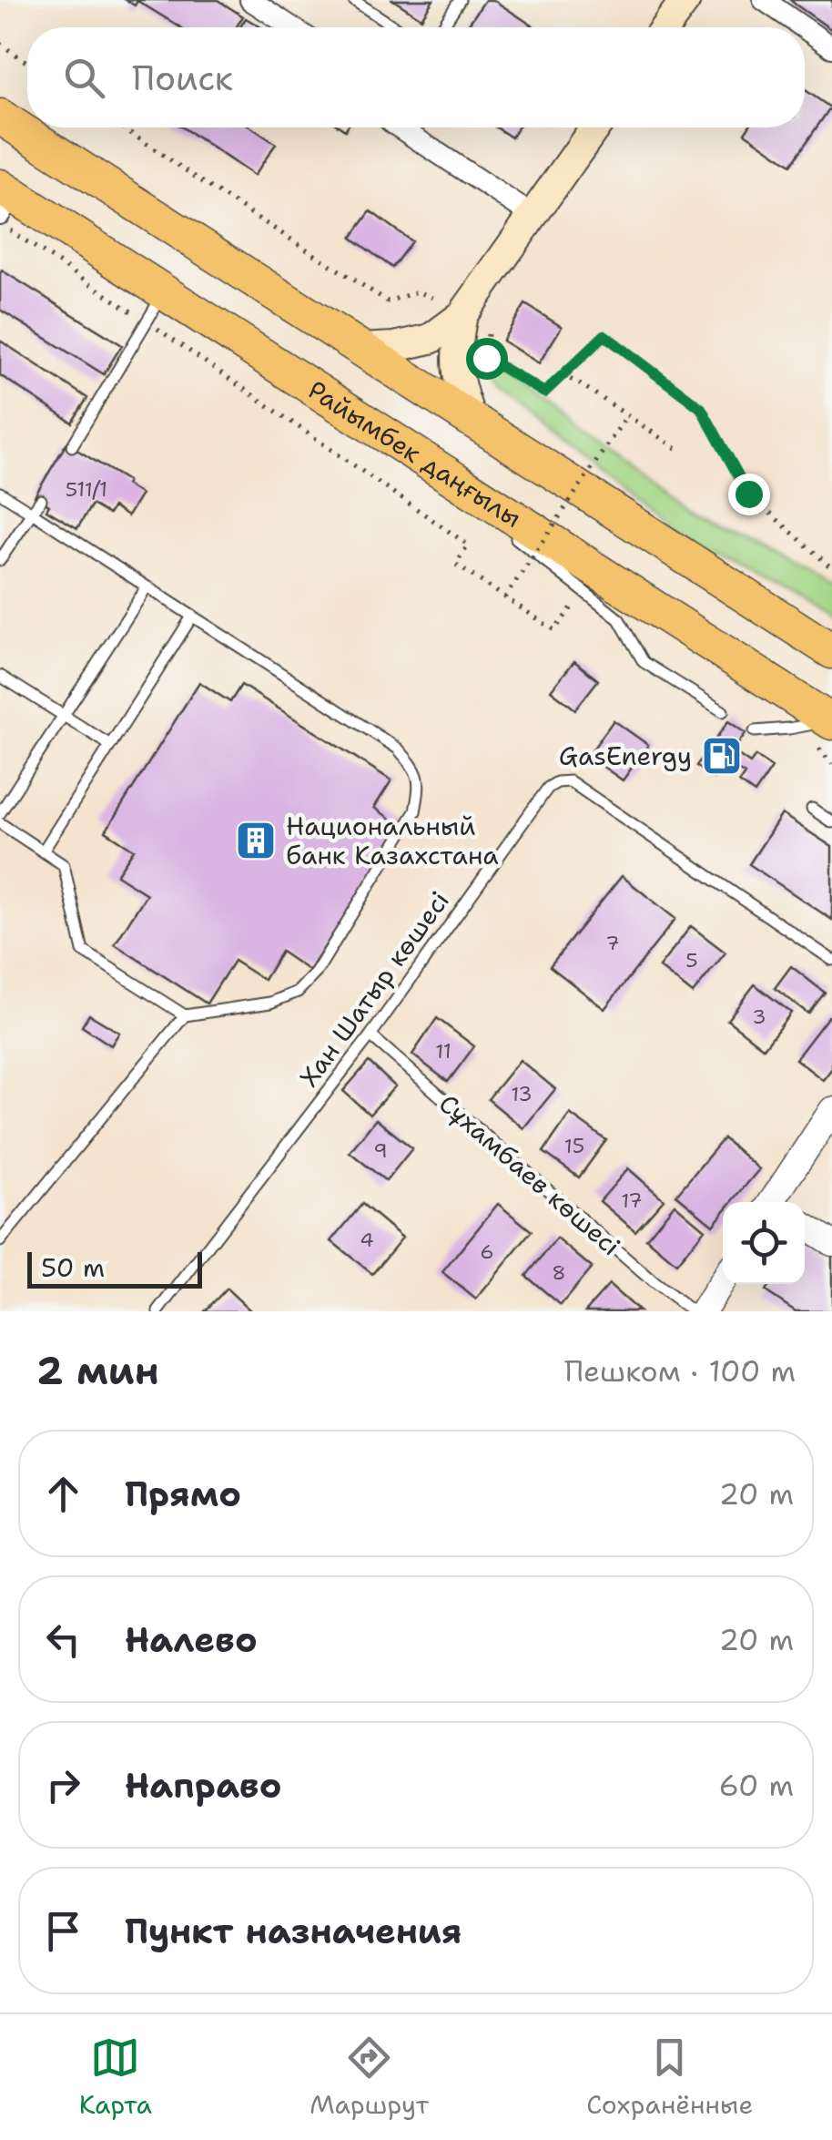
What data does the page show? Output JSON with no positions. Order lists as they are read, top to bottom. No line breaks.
{"streets":{"highway":["Райымбек даңғылы"],"lane":["Хан Шатыр көшесі","Сұхамбаев көшесі"]},"crossings":[["Хан Шатыр көшесі","Сұхамбаев көшесі"]],"places":{"fuel station":["GasEnergy"],"building":["Национальный банк Казахстана"]},"house_numbers":["511/1","7","5","3","11","13","15","9","17","4","6","8"],"scale_bar":"50 m","page":{"search":"Поиск","scale":"50 m","heading":["2 мин","Пешком · 100 m"],"list":[["Прямо","20 m"],["Налево","20 m"],["Направо","60 m"],"Пункт назначения"],"nav":["Карта","Маршрут","Сохранённые"]}}
